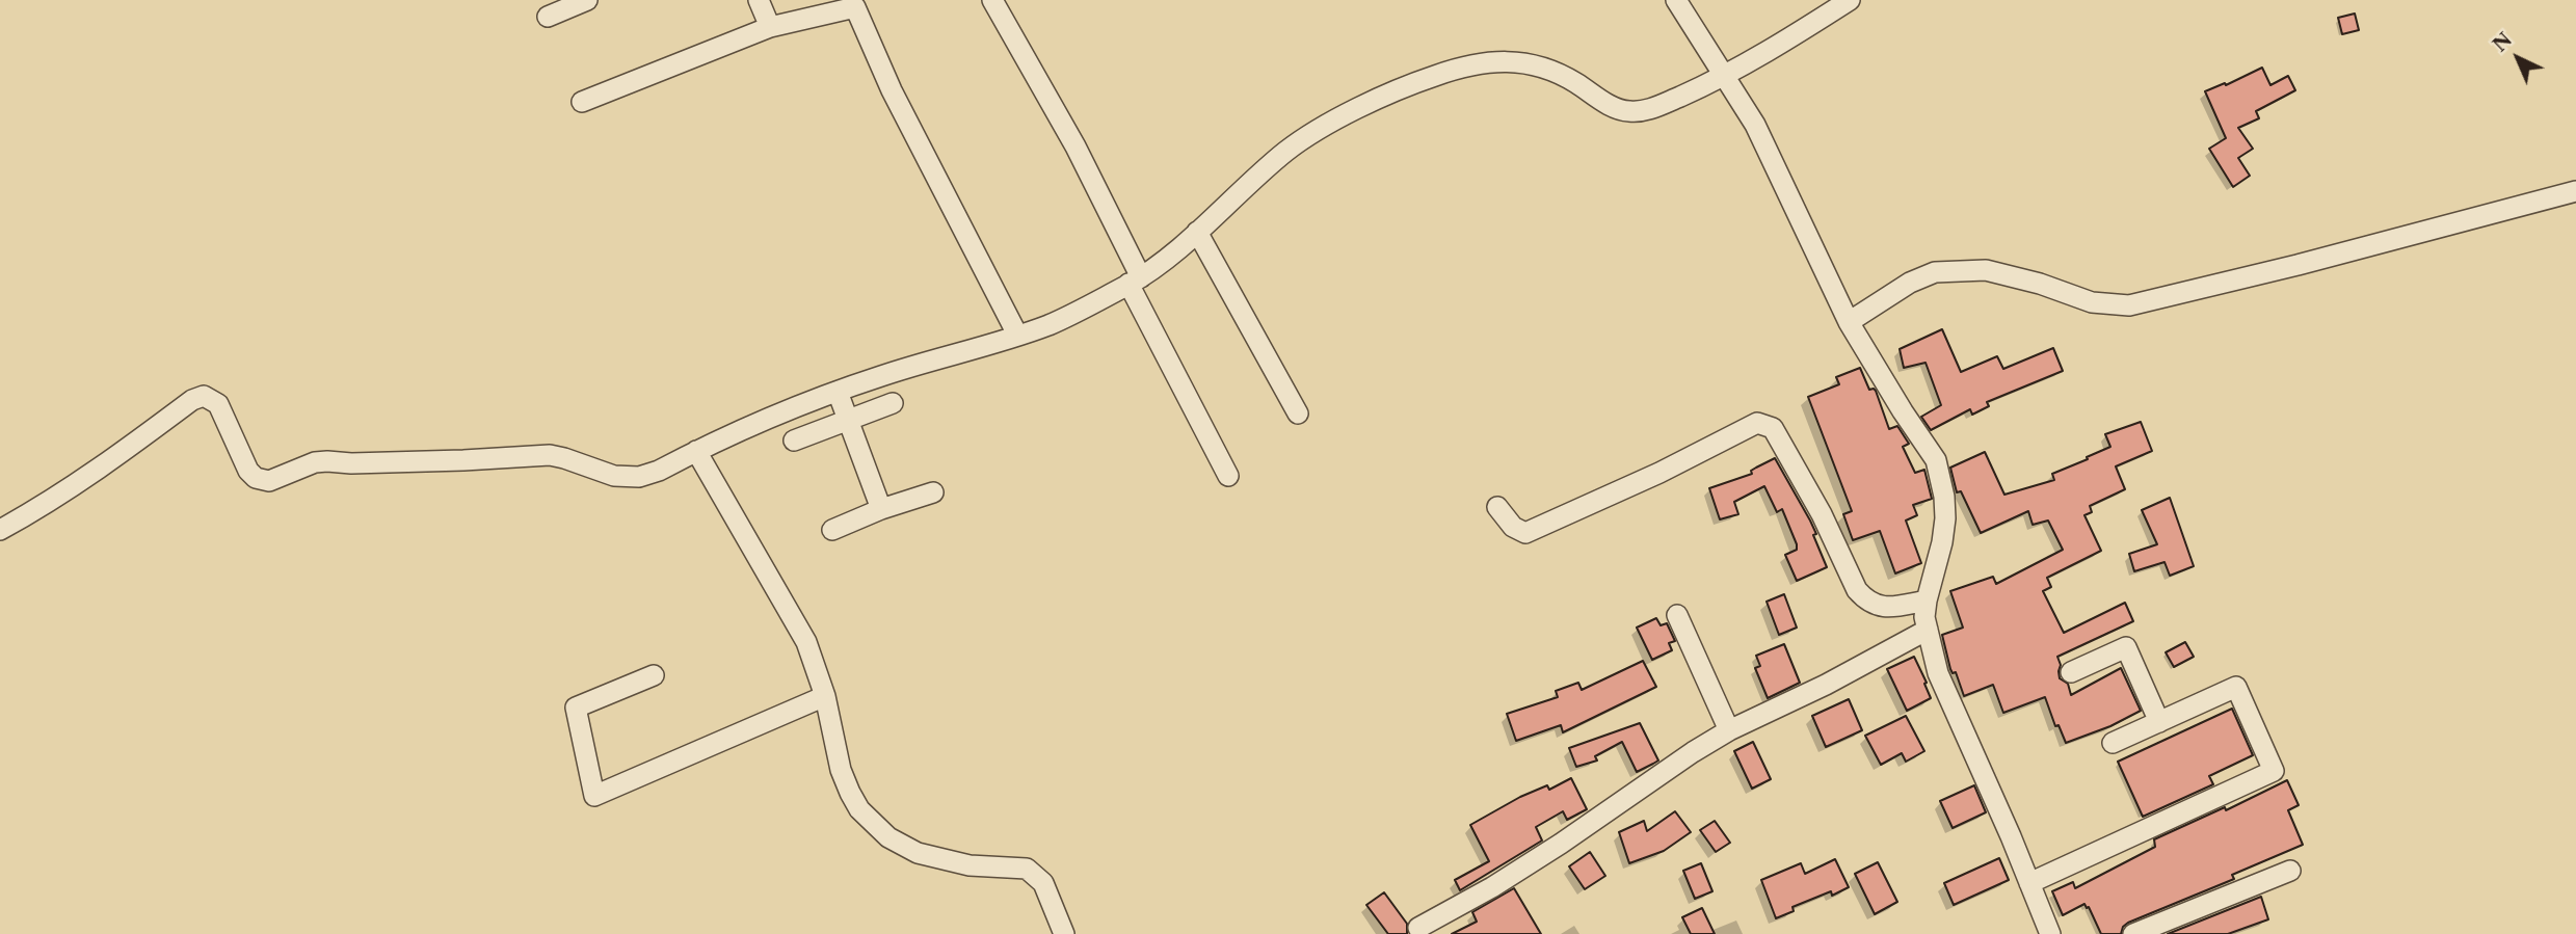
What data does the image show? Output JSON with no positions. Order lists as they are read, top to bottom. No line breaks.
{"north":"top left"}
